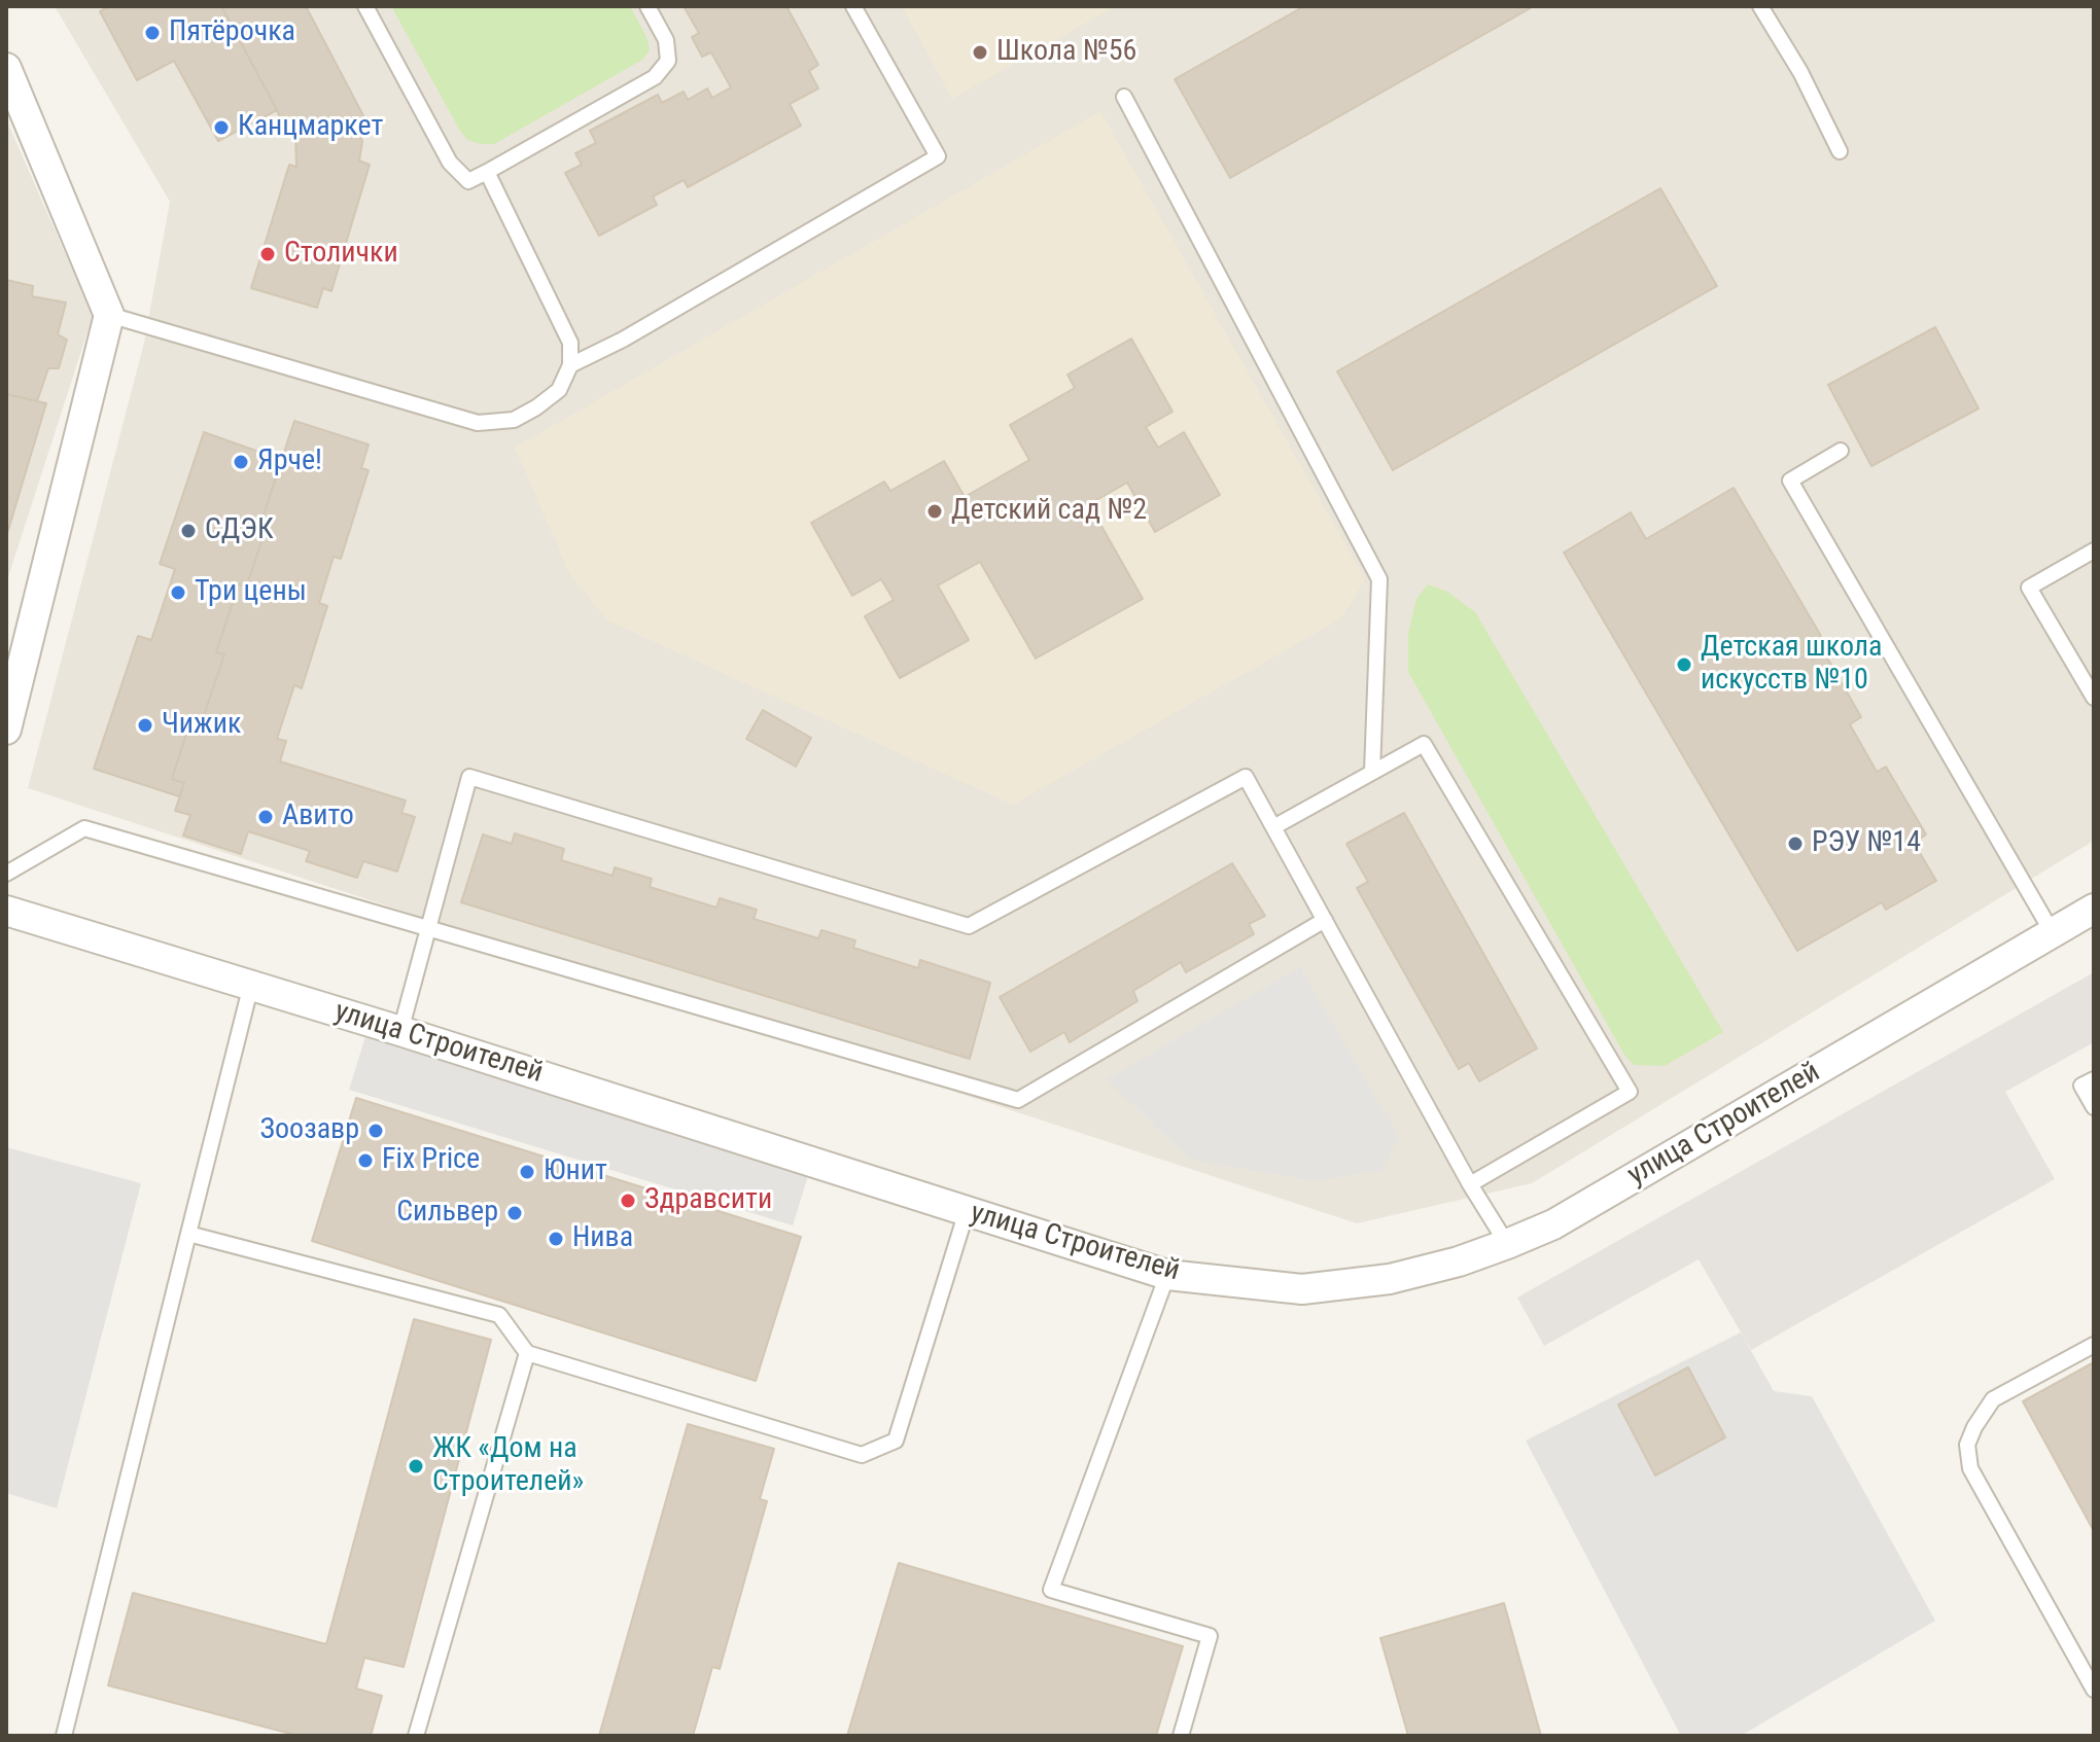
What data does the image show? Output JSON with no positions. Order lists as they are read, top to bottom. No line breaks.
{"streets":{"street":["улица Строителей"]},"places":["Пятёрочка","Школа №56","Канцмаркет","Столички","Ярче!","Детский сад №2","СДЭК","Три цены","Детская школа искусств №10","Чижик","Авито","РЭУ №14","Зоозавр","Fix Price","Юнит","Здравсити","Сильвер","Нива","ЖК «Дом на Строителей»"]}
